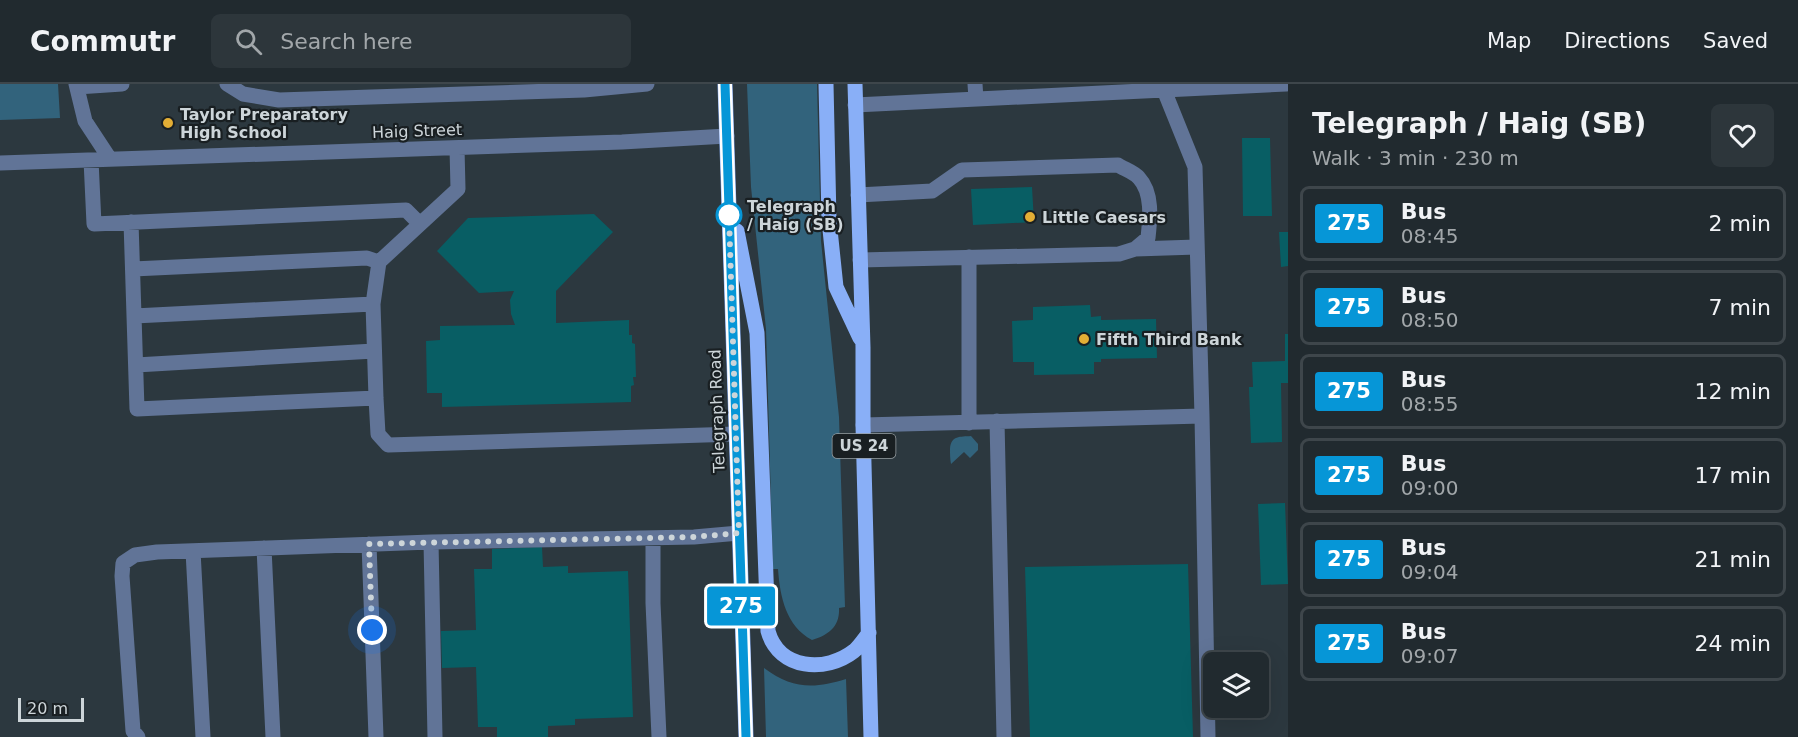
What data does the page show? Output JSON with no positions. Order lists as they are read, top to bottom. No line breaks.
{"streets":{"main road":["Telegraph Road","US 24"],"street":["Haig Street"]},"crossings":[["Haig Street","Telegraph Road"]],"places":["Taylor Preparatory High School","Telegraph / Haig (SB)","Little Caesars","Fifth Third Bank"],"lines":["bus line 275"],"scale_bar":"20 m","page":{"header":"Commutr","search":"Search here","nav":["Map","Directions","Saved"],"on_map":"275","heading":["Telegraph / Haig (SB)","Walk · 3 min · 230 m"],"list":[{"mark":"275","name":"Bus","note":"08:45","value":"2 min"},{"mark":"275","name":"Bus","note":"08:50","value":"7 min"},{"mark":"275","name":"Bus","note":"08:55","value":"12 min"},{"mark":"275","name":"Bus","note":"09:00","value":"17 min"},{"mark":"275","name":"Bus","note":"09:04","value":"21 min"},{"mark":"275","name":"Bus","note":"09:07","value":"24 min"}],"scale":"20 m"}}
